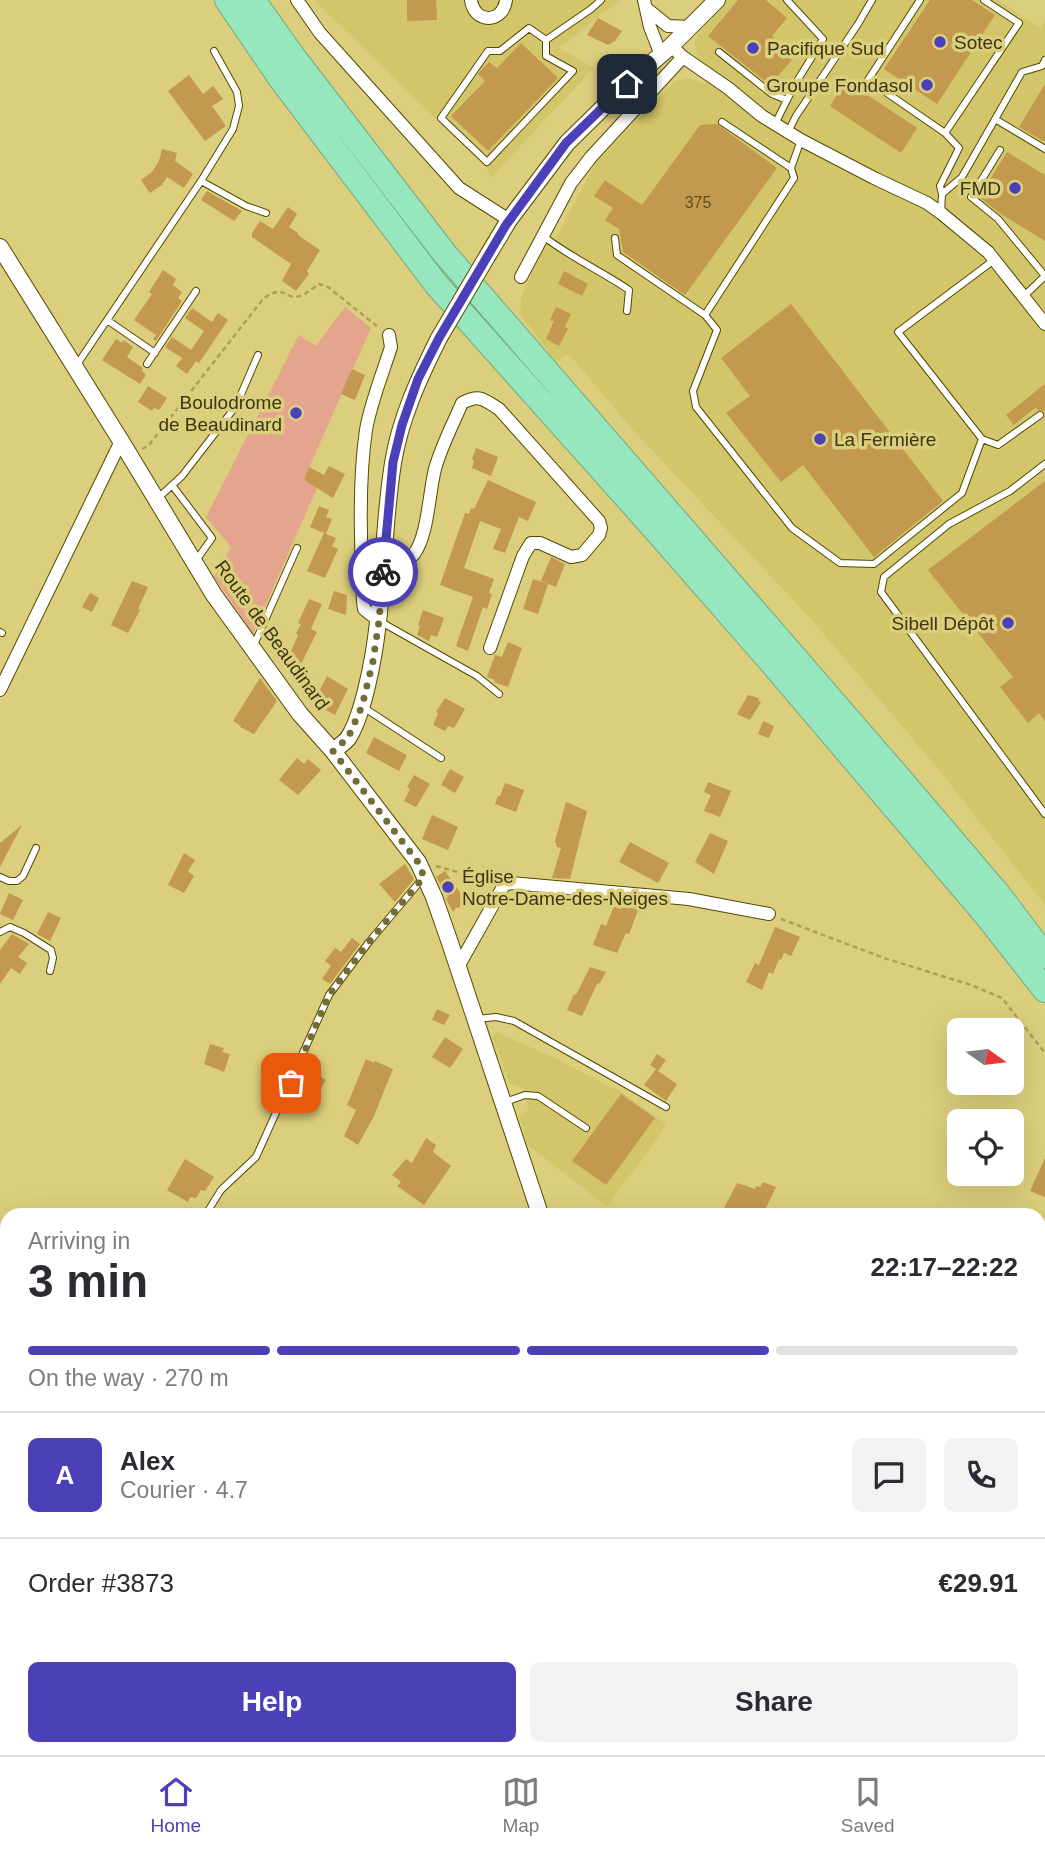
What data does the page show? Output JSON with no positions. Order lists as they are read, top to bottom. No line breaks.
{"streets":{"street":["Route de Beaudinard"]},"places":["Sotec","Pacifique Sud","Groupe Fondasol","FMD","Boulodrome de Beaudinard","La Fermière","Sibell Dépôt","Église Notre-Dame-des-Neiges"],"house_numbers":["375"],"north":"right","page":{"heading":["3 min","Arriving in","22:17–22:22"],"panel":["Alex","Courier · 4.7","Order #3873","€29.91"],"bar":"On the way · 270 m","round":"A","buttons":["Help","Share"],"tabs":["Home","Map","Saved"]}}
